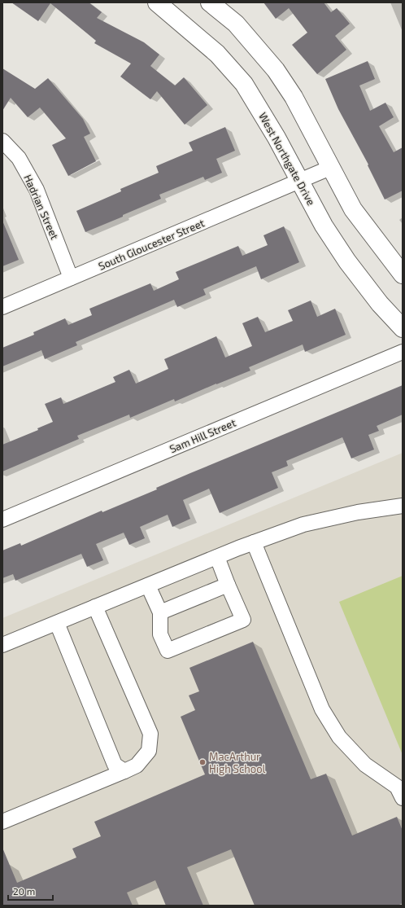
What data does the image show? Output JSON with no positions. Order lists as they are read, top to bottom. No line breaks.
{"streets":{"main road":["West Northgate Drive"],"street":["Hadrian Street","South Gloucester Street","Sam Hill Street"]},"crossings":[["West Northgate Drive","South Gloucester Street"],["Hadrian Street","South Gloucester Street"]],"places":["MacArthur High School"],"scale_bar":"20 m"}
